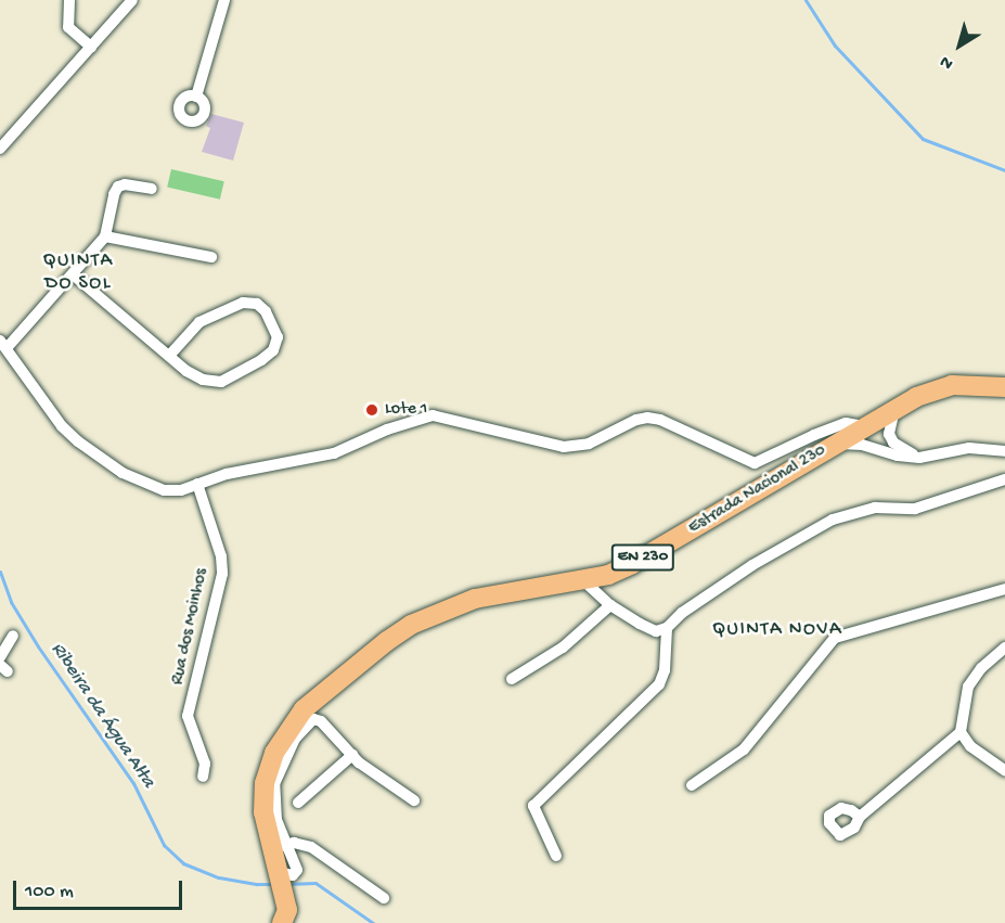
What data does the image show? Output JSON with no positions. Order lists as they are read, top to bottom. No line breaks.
{"streets":{"main road":["Estrada Nacional 230","EN 230"],"street":["Rua dos Moinhos"]},"districts":["QUINTA DO SOL","QUINTA NOVA"],"water":["Ribeira da Água Alta"],"places":["Lote 1"],"scale_bar":"100 m","north":"bottom left"}
